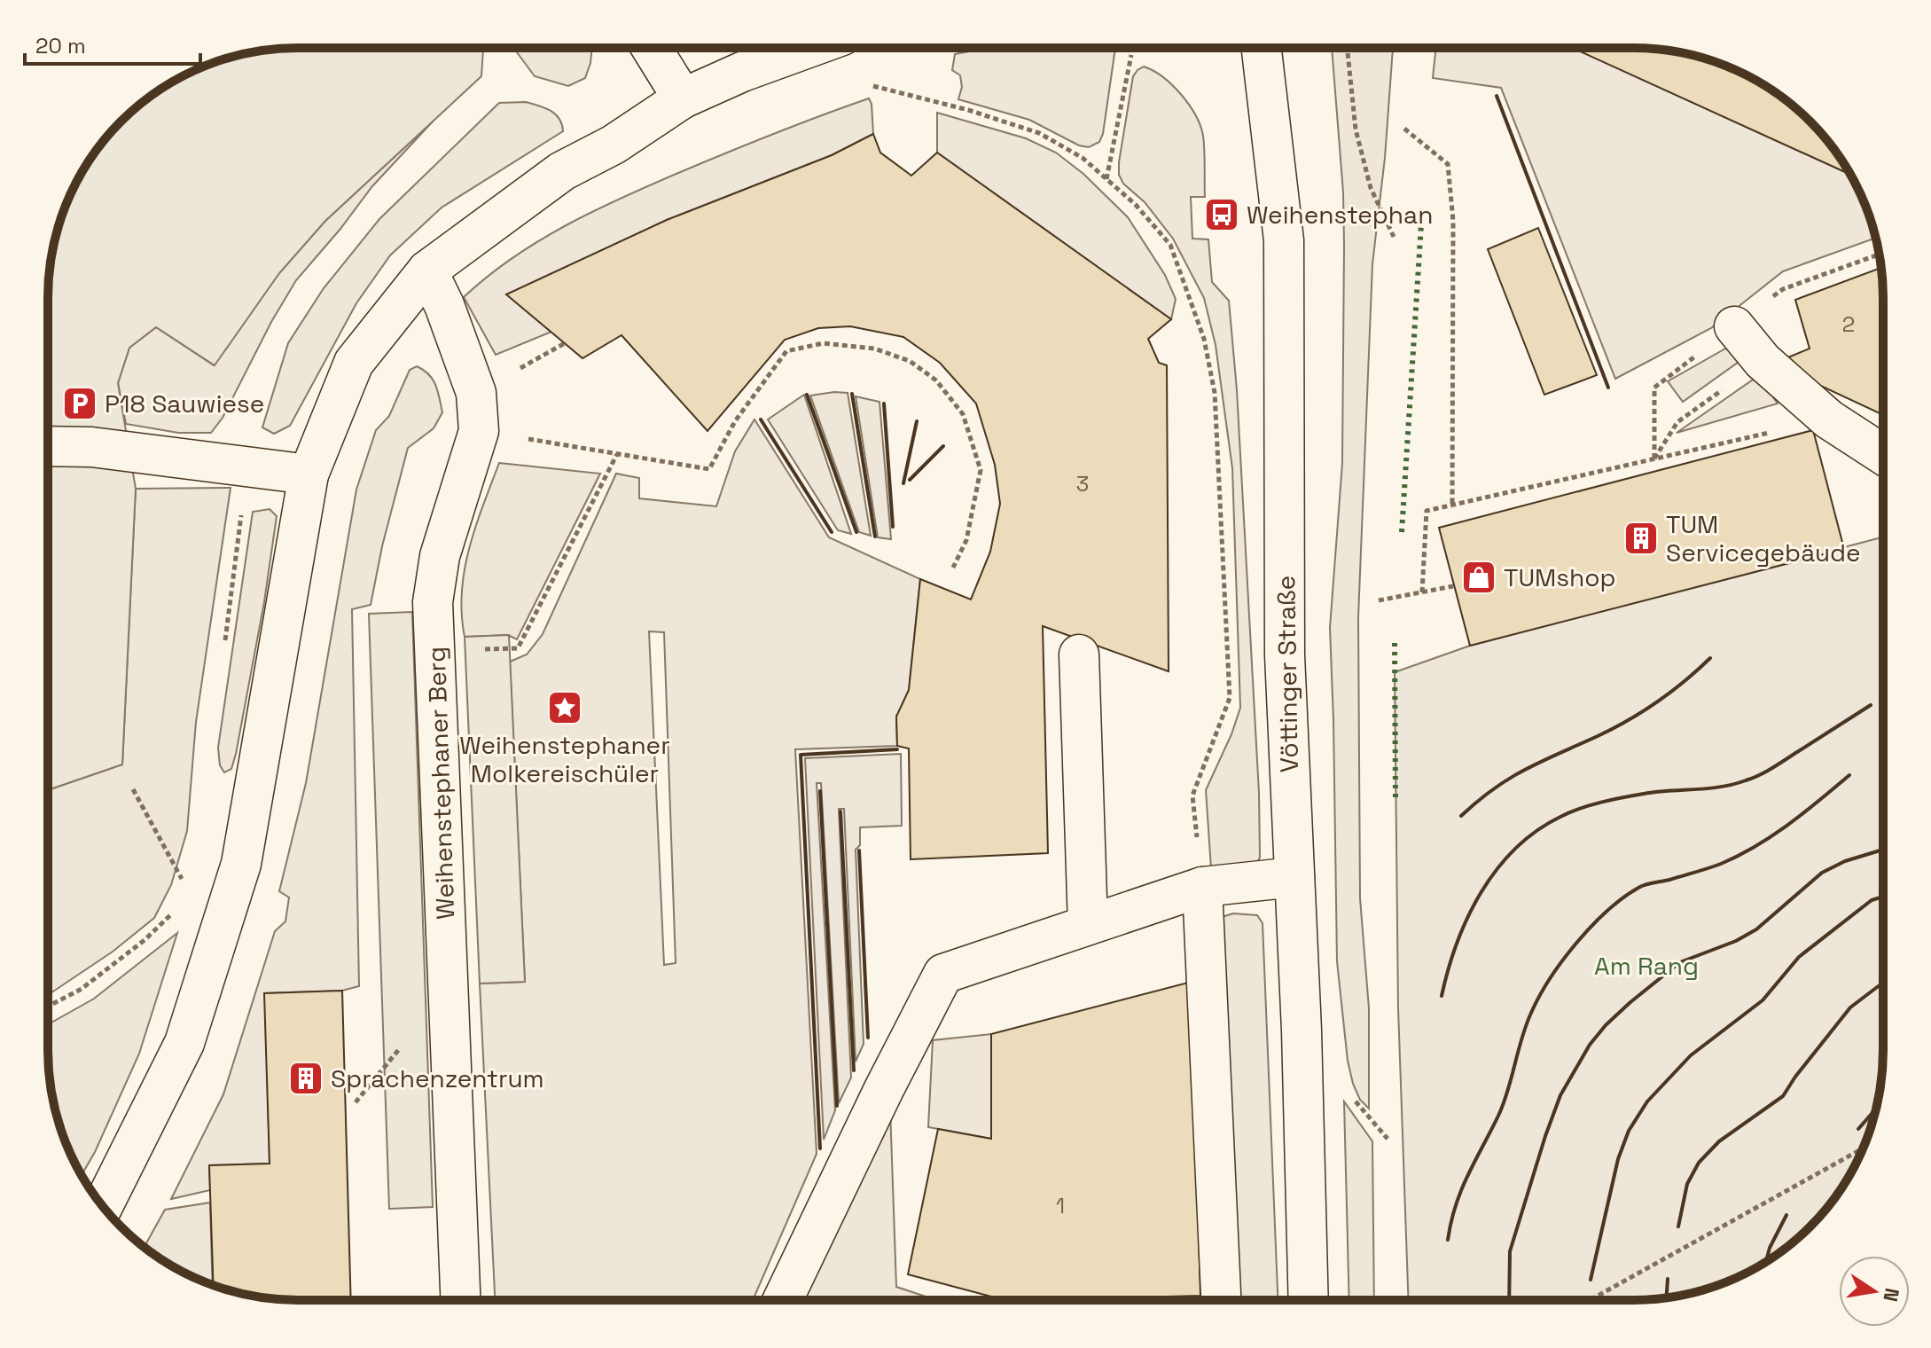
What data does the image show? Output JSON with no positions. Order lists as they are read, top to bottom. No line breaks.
{"streets":{"street":["Vöttinger Straße","Weihenstephaner Berg"]},"parks":["Am Rang"],"places":{"bus stop":["Weihenstephan"],"parking":["P18 Sauwiese"],"building":["TUM Servicegebäude","Sprachenzentrum"],"shop":["TUMshop"],"place":["Weihenstephaner Molkereischüler"]},"house_numbers":["2","3","1"],"scale_bar":"20 m","north":"right"}
